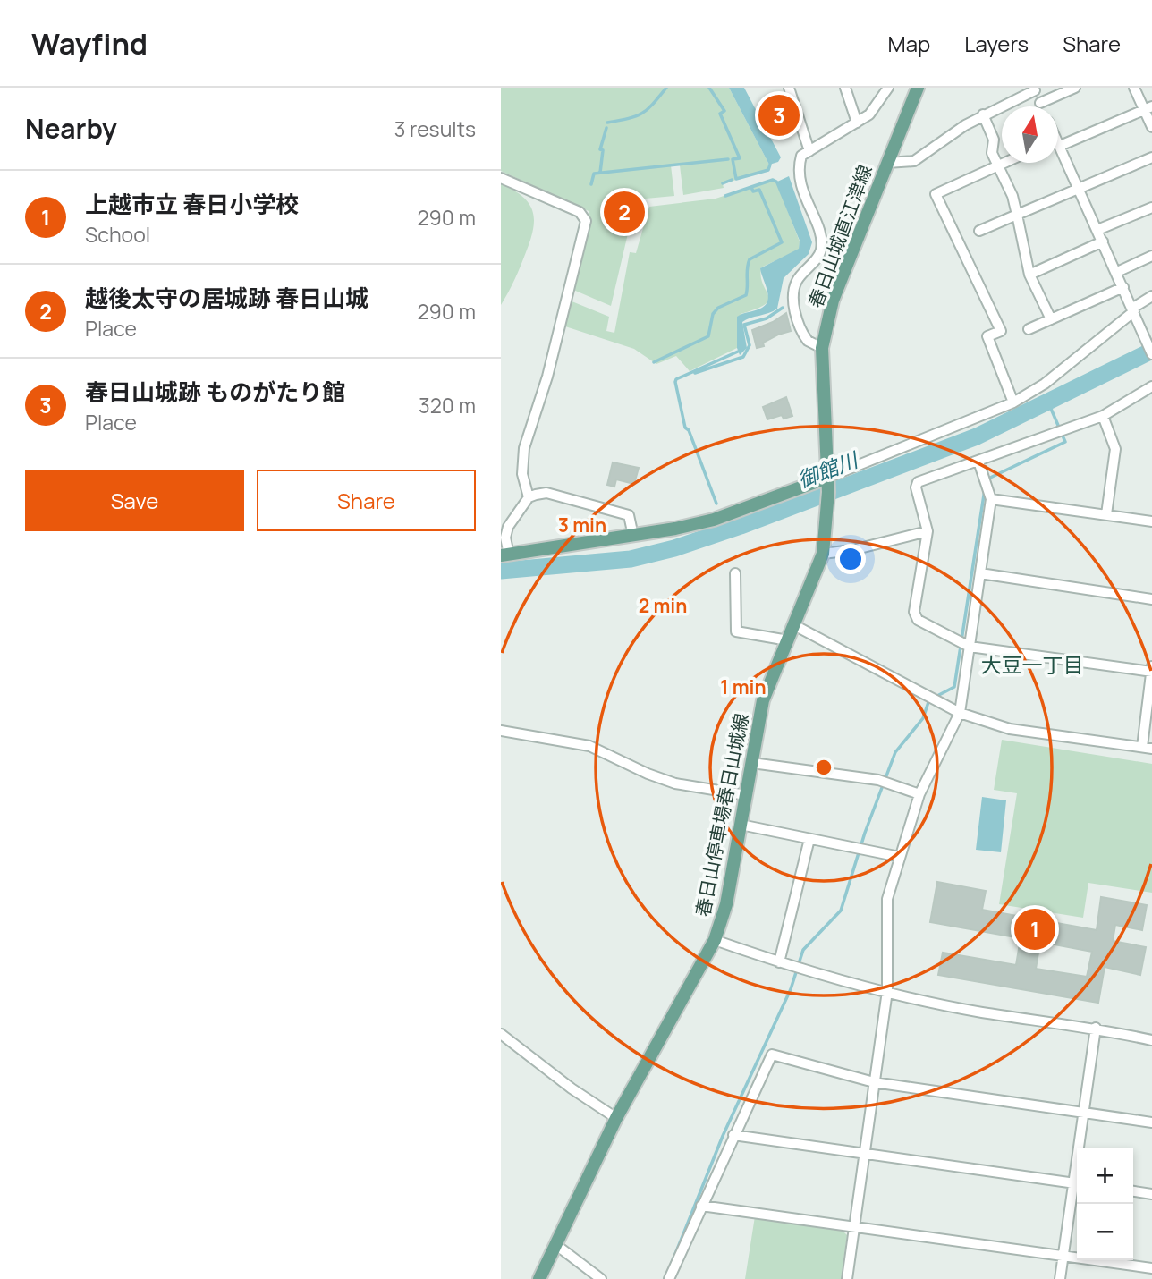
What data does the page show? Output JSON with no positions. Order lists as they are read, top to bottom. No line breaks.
{"streets":{"main road":["春日山城直江津線","春日山停車場春日山城線"]},"crossings":[["春日山城直江津線","春日山停車場春日山城線"]],"districts":["大豆一丁目"],"water":["御館川"],"north":"top","page":{"header":"Wayfind","nav":["Map","Layers","Share"],"heading":["Nearby","3 results"],"pins":["3","2","1"],"list":[{"mark":"1","name":"上越市立 春日小学校","note":"School","value":"290 m"},{"mark":"2","name":"越後太守の居城跡 春日山城","note":"Place","value":"290 m"},{"mark":"3","name":"春日山城跡 ものがたり館","note":"Place","value":"320 m"}],"buttons":["Save","Share"],"map_buttons":["+","−"]},"rings":["3 min","2 min","1 min"]}
